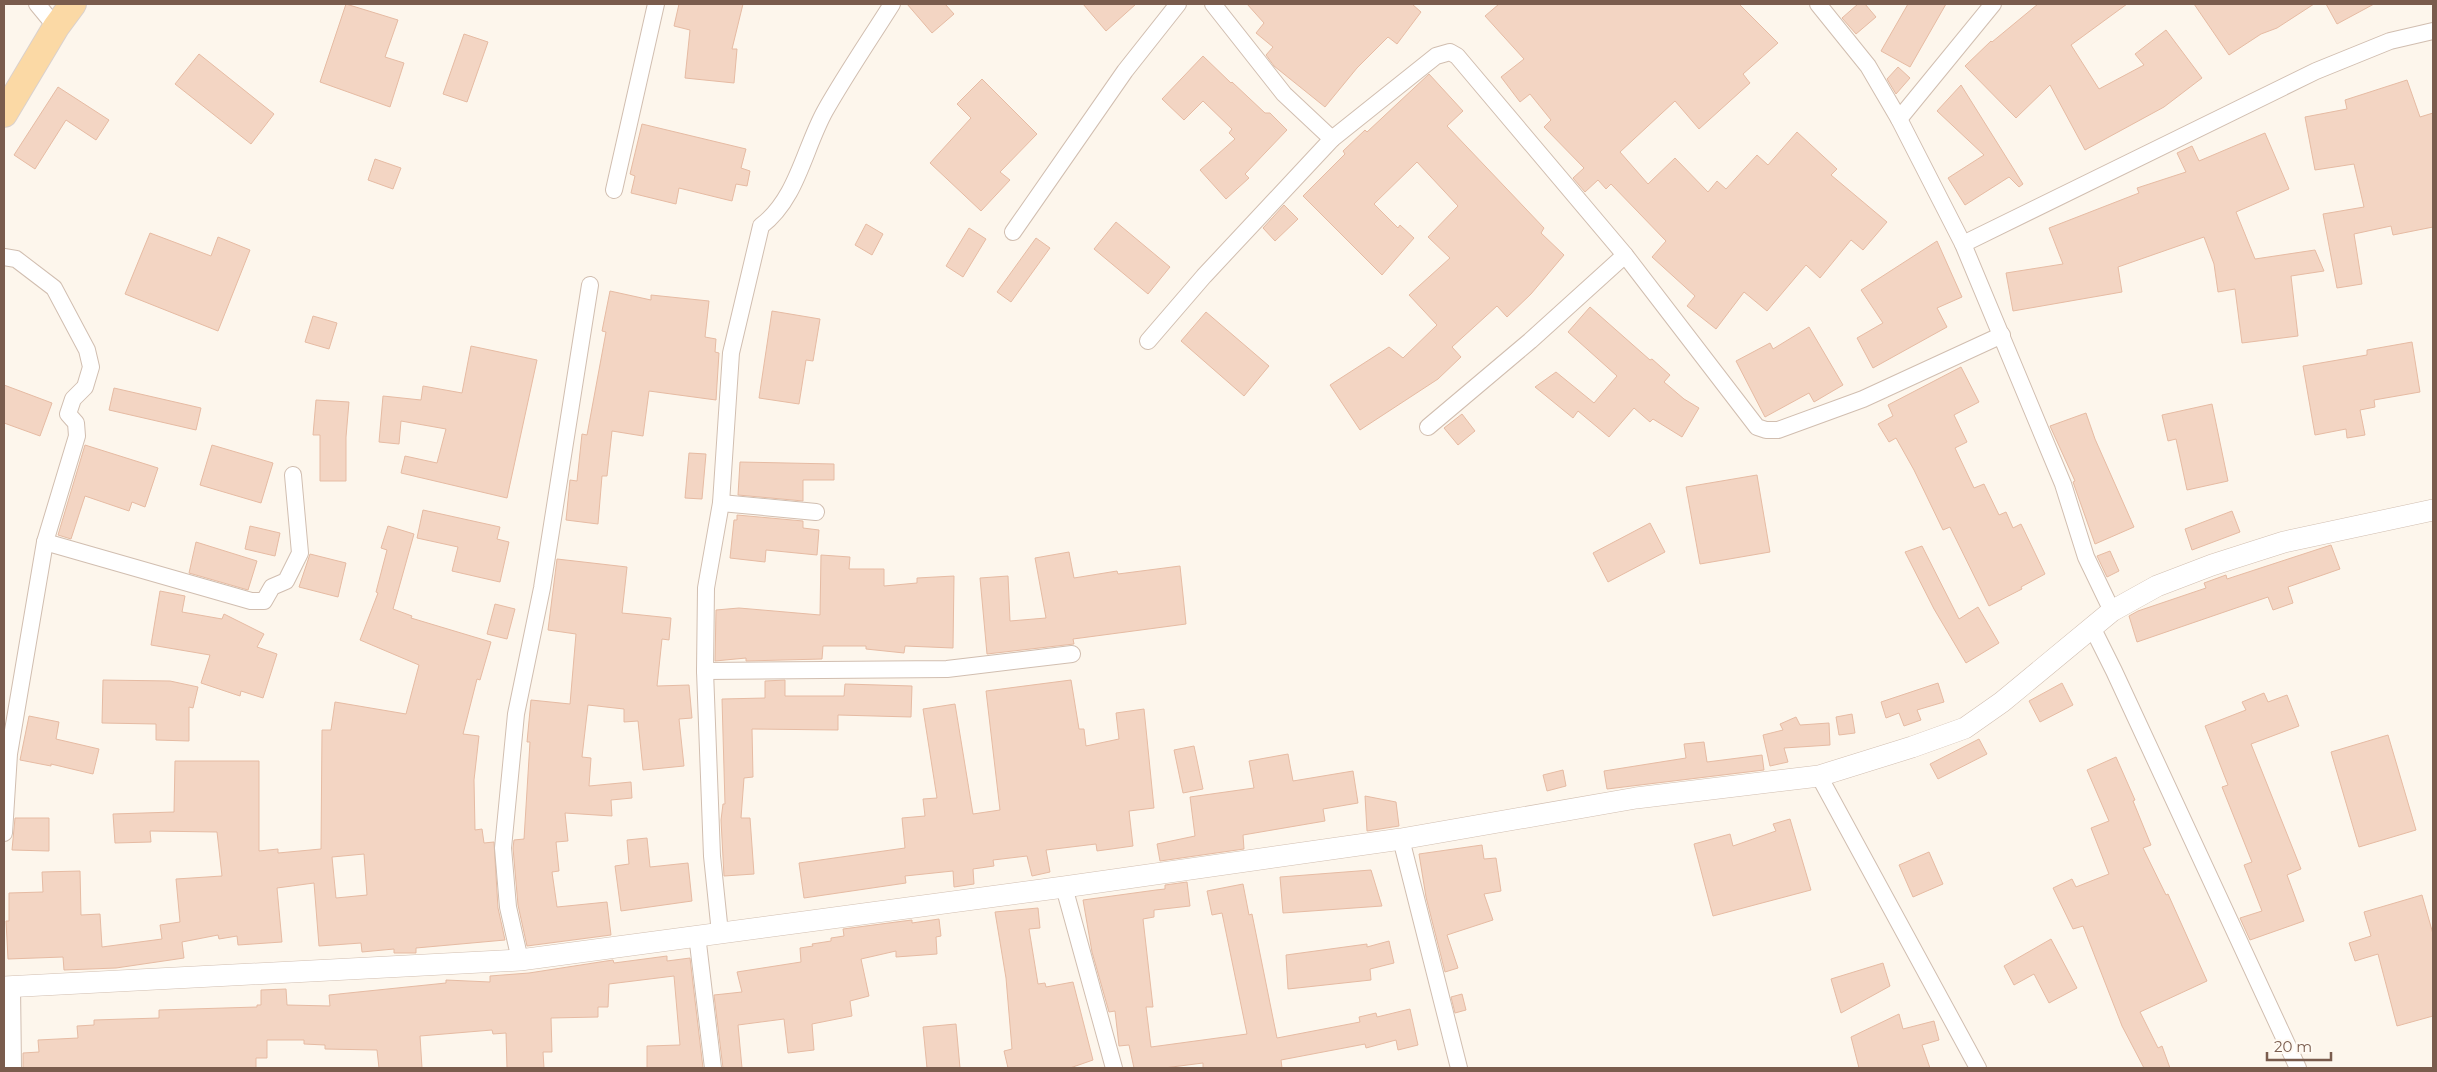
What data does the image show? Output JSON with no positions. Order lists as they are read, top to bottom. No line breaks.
{"scale_bar":"20 m"}
